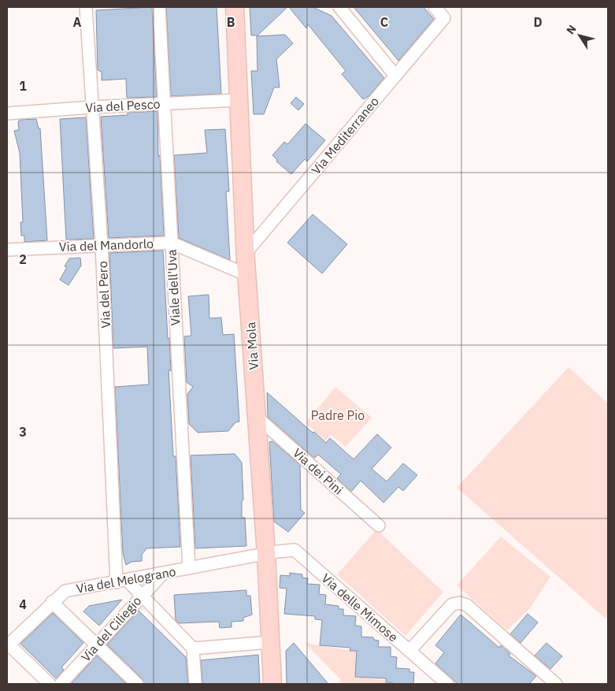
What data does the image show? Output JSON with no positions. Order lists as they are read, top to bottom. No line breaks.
{"streets":{"main road":["Via Mola"],"street":["Via del Pesco","Via Mediterraneo","Via del Mandorlo","Viale dell'Uva","Via del Pero","Via dei Pini","Via del Melograno","Via delle Mimose","Via del Ciliegio"]},"crossings":[["Via del Pesco","Viale dell'Uva"],["Via del Pesco","Via del Pero"],["Via del Pesco","Via Mola"],["Via Mediterraneo","Via Mola"],["Via del Mandorlo","Viale dell'Uva"],["Via del Mandorlo","Via del Pero"],["Via del Mandorlo","Via Mola"],["Viale dell'Uva","Via del Melograno"],["Via del Pero","Via del Melograno"],["Via Mola","Via dei Pini"],["Via Mola","Via del Melograno"],["Via Mola","Via delle Mimose"],["Via del Melograno","Via delle Mimose"],["Via del Melograno","Via del Ciliegio"]],"parks":["Padre Pio"],"north":"top left","grid":{"columns":["A","B","C","D"],"rows":["1","2","3","4"]}}
